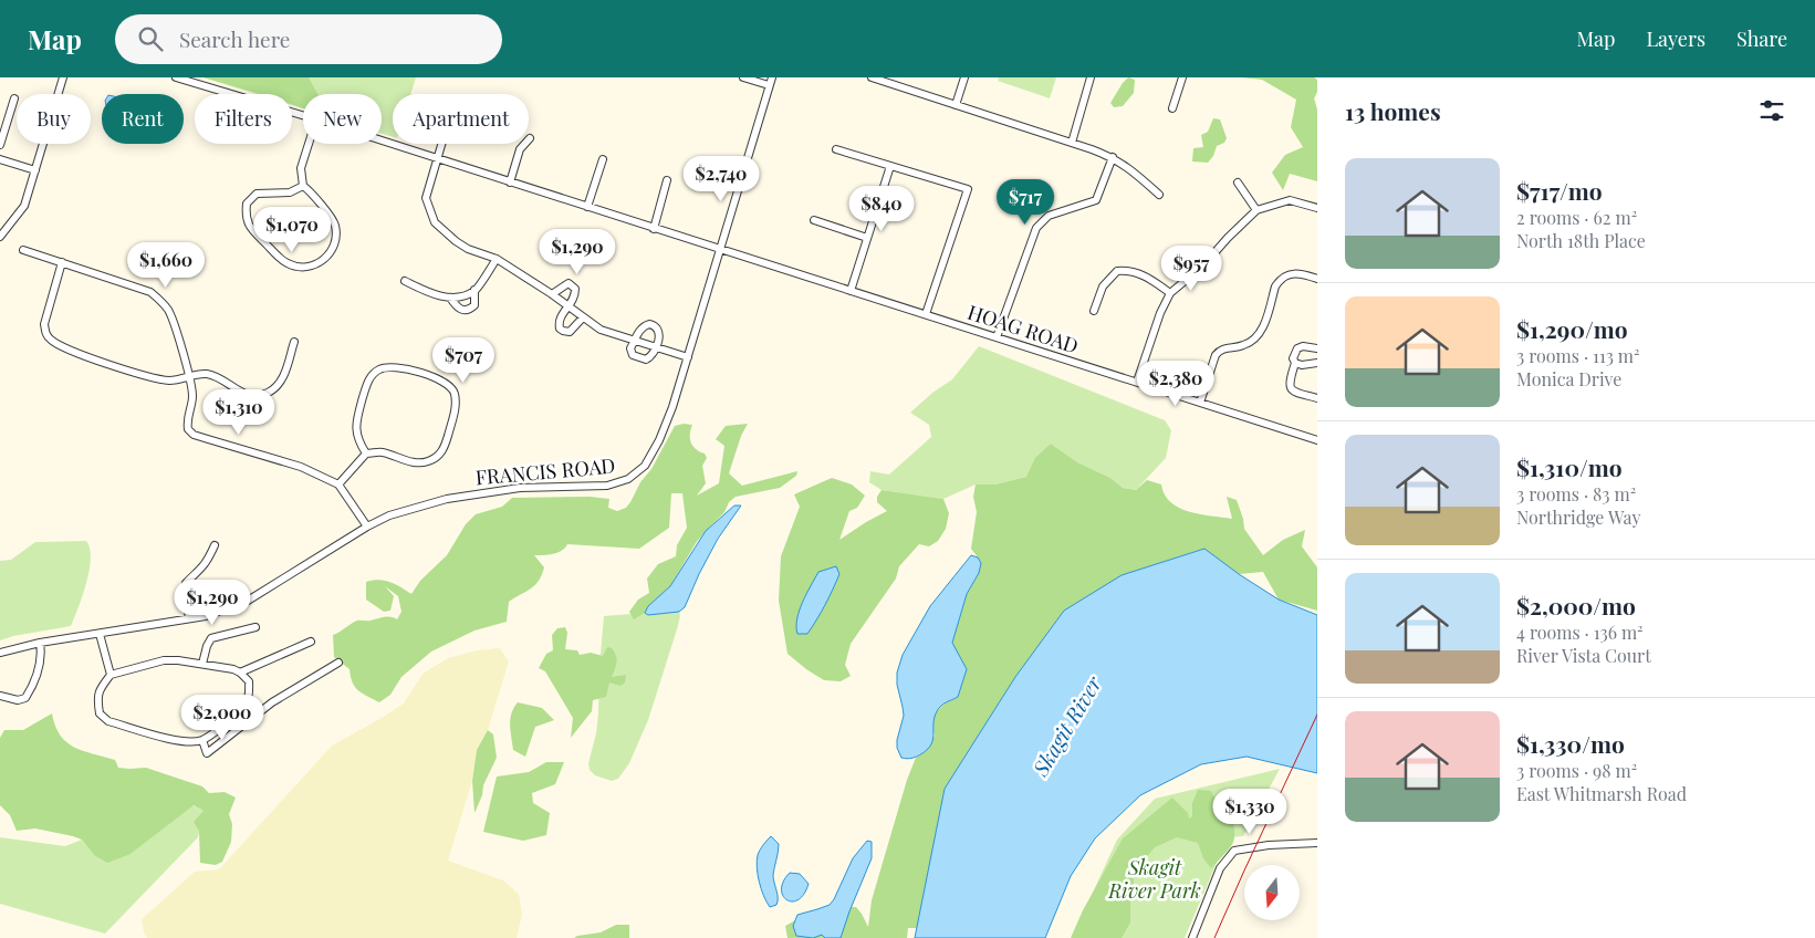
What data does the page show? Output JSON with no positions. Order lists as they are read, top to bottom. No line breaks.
{"streets":{"street":["HOAG ROAD","FRANCIS ROAD"]},"water":["Skagit River"],"parks":["Skagit River Park"],"north":"bottom","page":{"header":"Map","search":"Search here","nav":["Map","Layers","Share"],"heading":"13 homes","chip":["Buy","Rent","Filters","New","Apartment"],"list":[{"name":"$717/mo","note":"2 rooms · 62 m² · North 18th Place"},{"name":"$1,290/mo","note":"3 rooms · 113 m² · Monica Drive"},{"name":"$1,310/mo","note":"3 rooms · 83 m² · Northridge Way"},{"name":"$2,000/mo","note":"4 rooms · 136 m² · River Vista Court"},{"name":"$1,330/mo","note":"3 rooms · 98 m² · East Whitmarsh Road"}],"price":["$2,740","$717","$840","$1,070","$1,290","$1,660","$957","$707","$2,380","$1,310","$1,290","$2,000","$1,330"]}}
